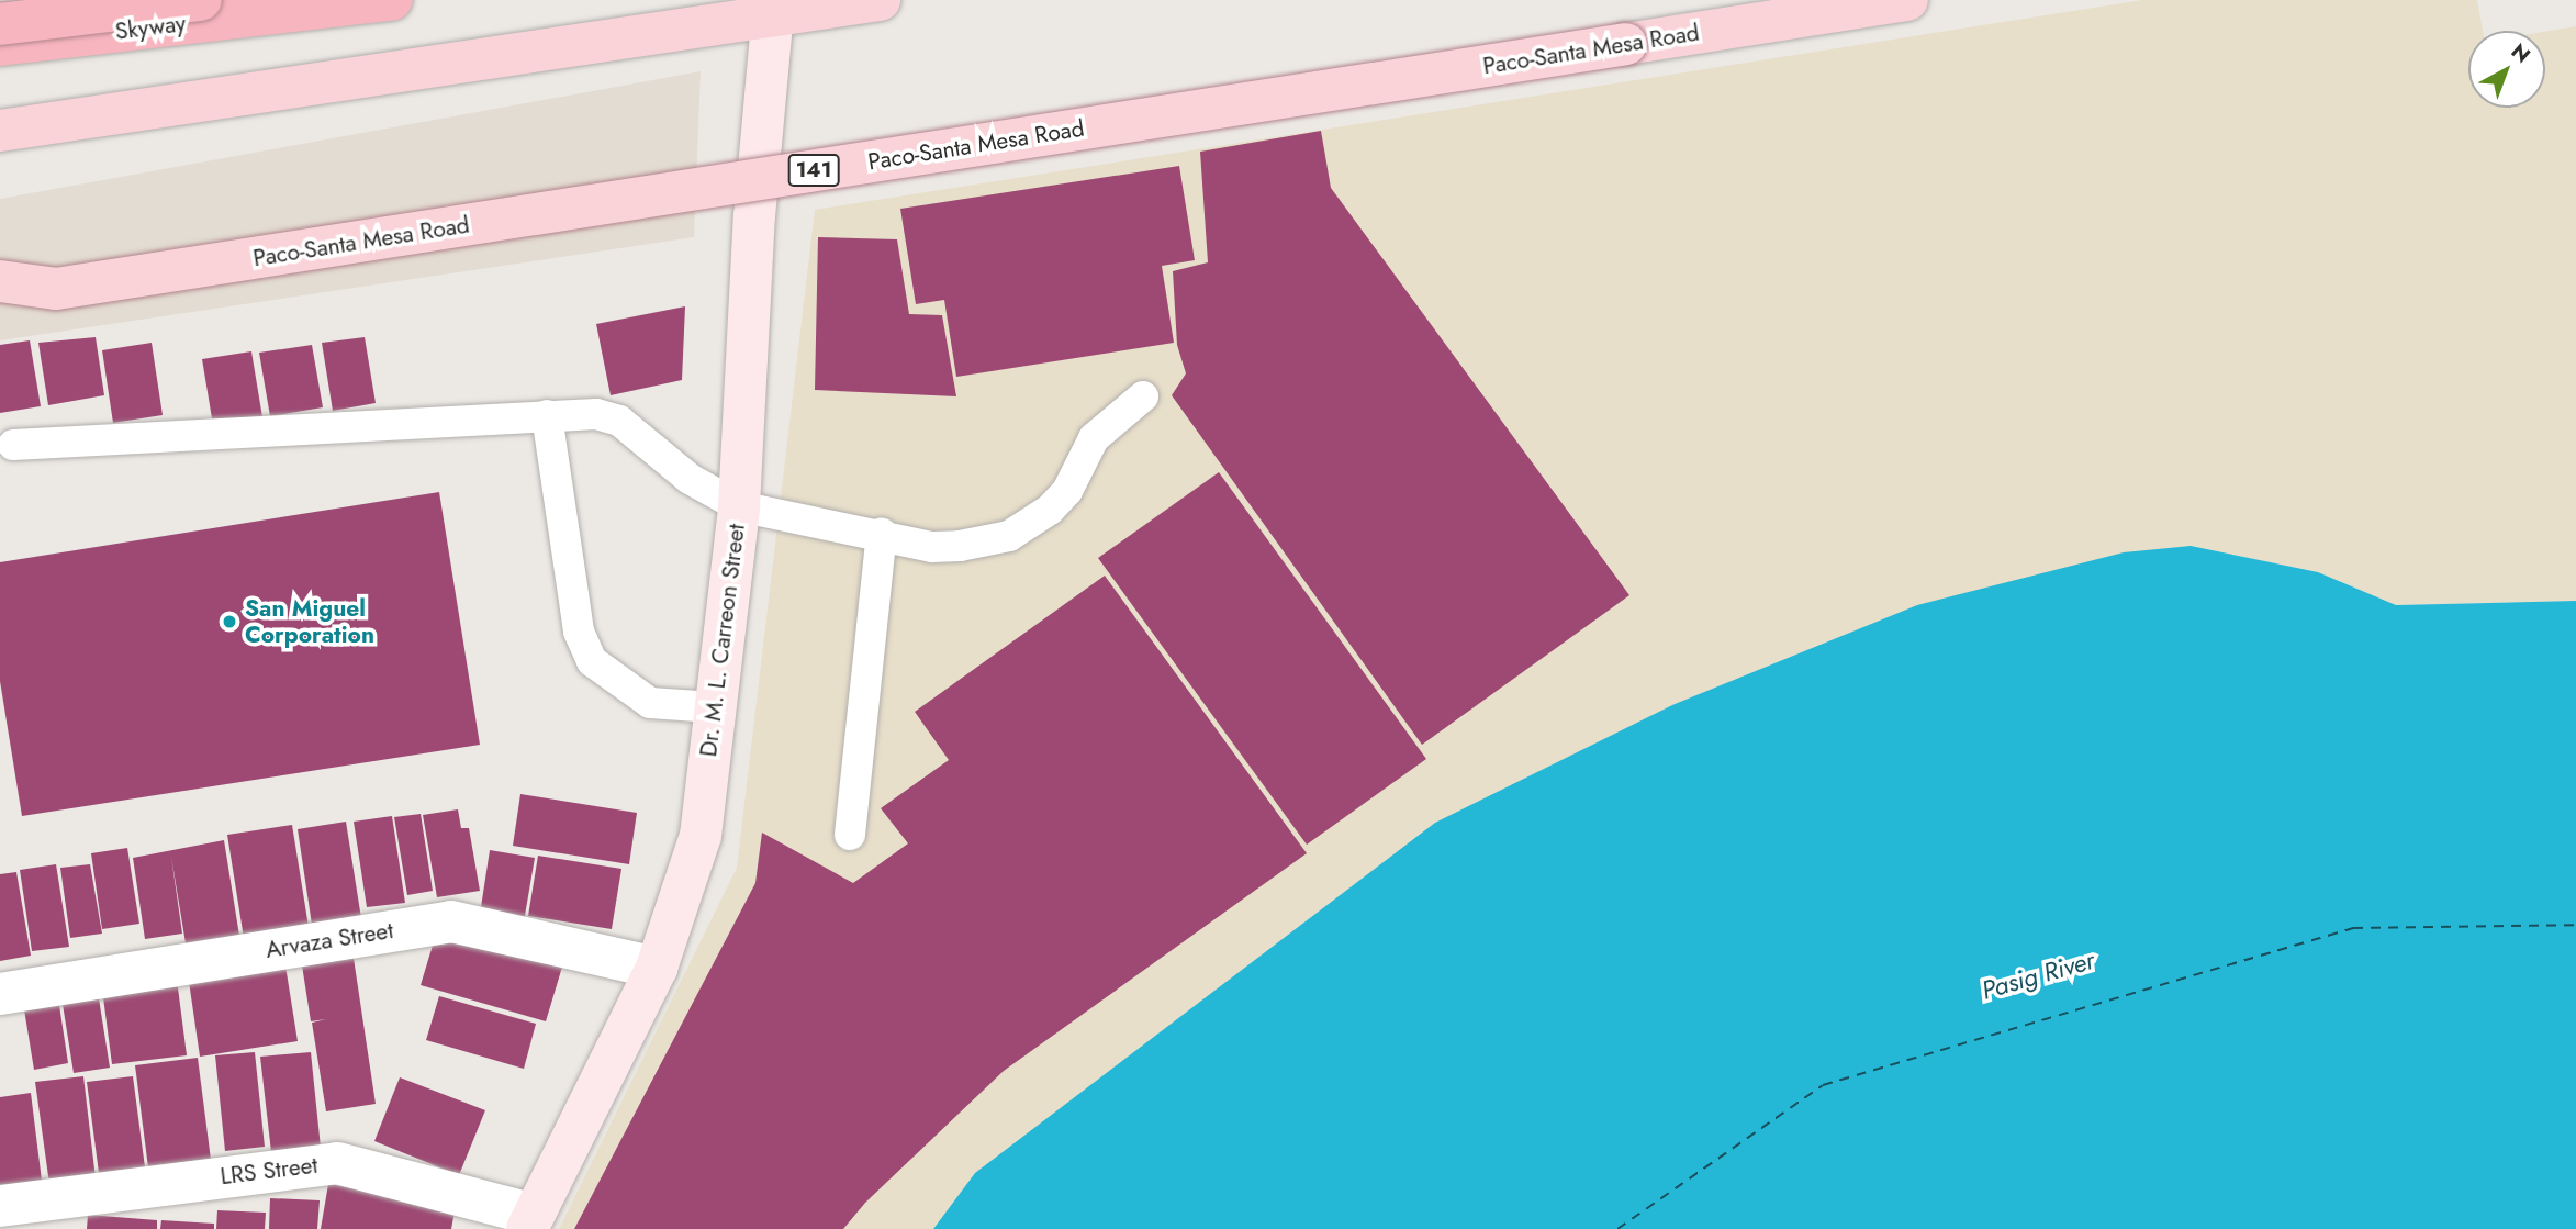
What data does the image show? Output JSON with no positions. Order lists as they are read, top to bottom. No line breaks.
{"streets":{"highway":["Skyway"],"main road":["Paco-Santa Mesa Road","141","Dr. M. L. Carreon Street"],"street":["Arvaza Street","LRS Street"]},"crossings":[["Dr. M. L. Carreon Street","Arvaza Street"],["Dr. M. L. Carreon Street","LRS Street"]],"water":["Pasig River"],"places":["San Miguel Corporation"],"north":"top right"}
